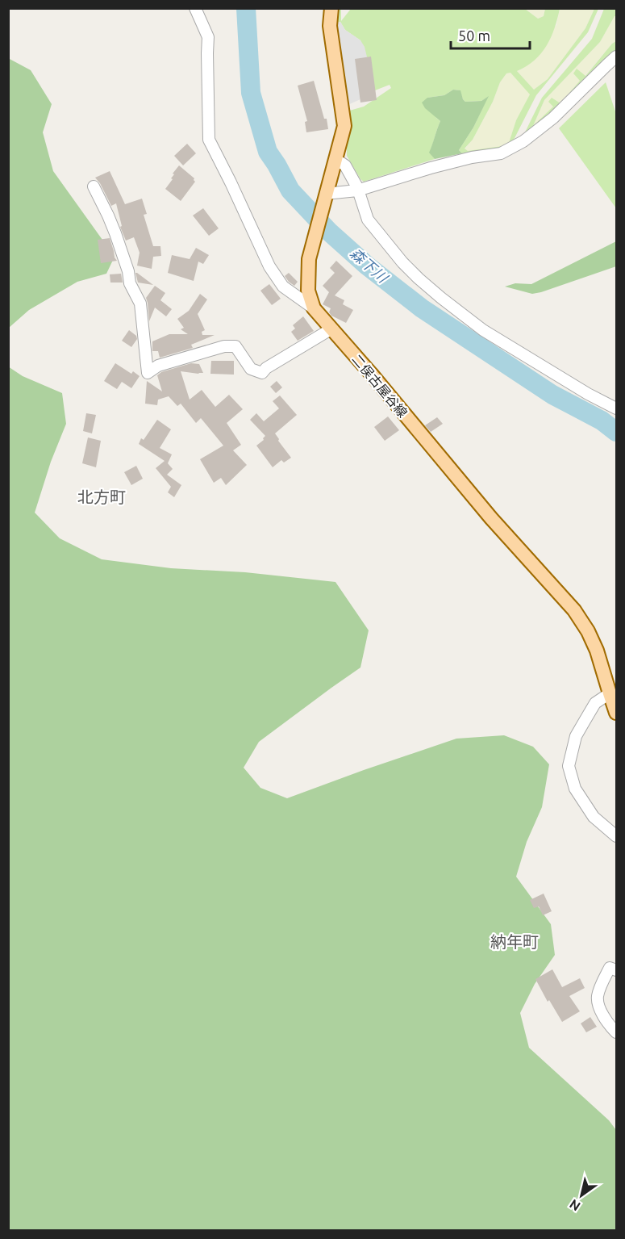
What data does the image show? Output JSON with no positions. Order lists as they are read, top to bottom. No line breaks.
{"streets":{"main road":["二俣古屋谷線"]},"districts":["北方町","納年町"],"water":["森下川"],"scale_bar":"50 m","north":"bottom left"}
